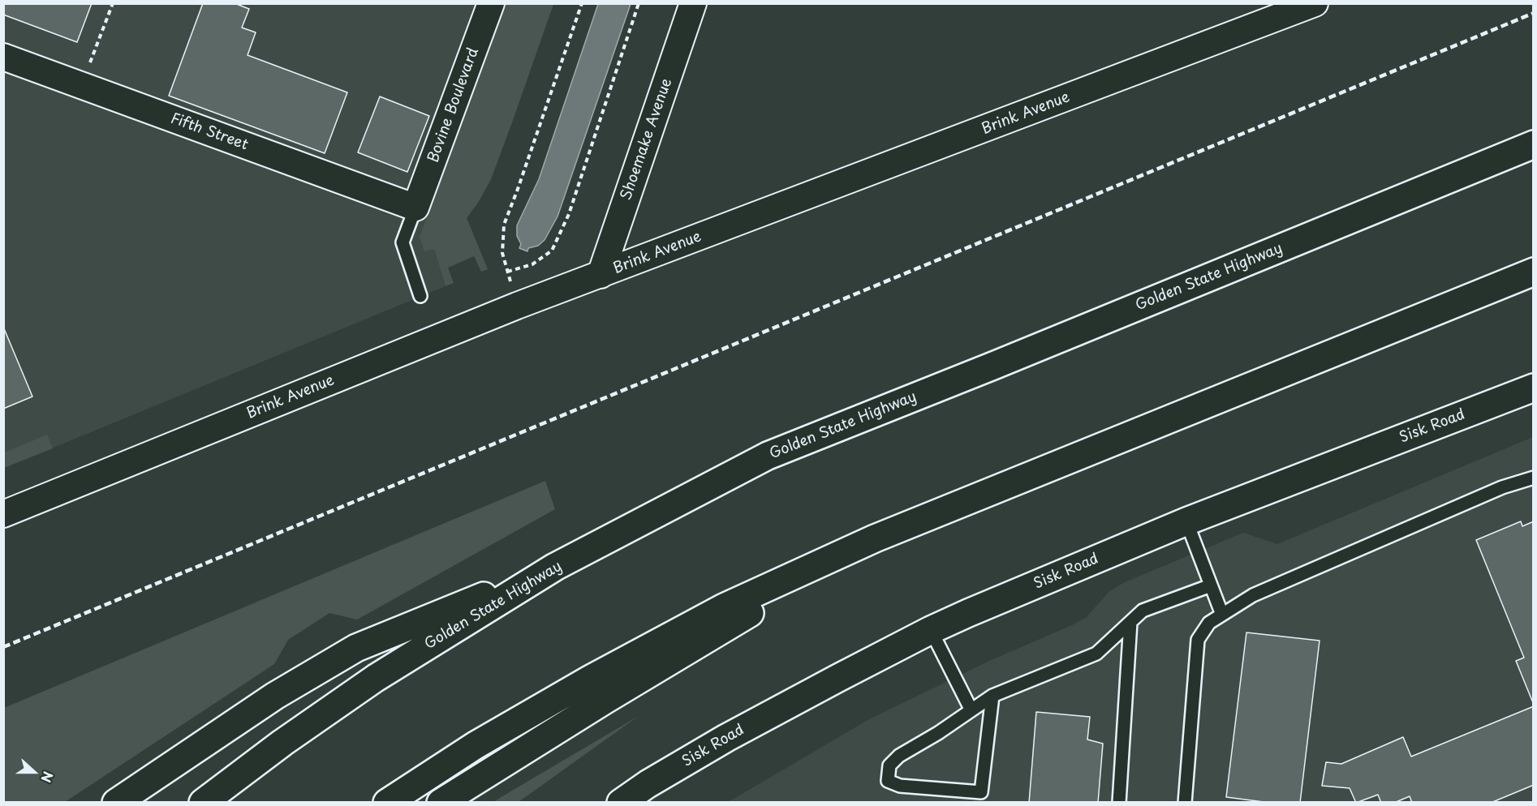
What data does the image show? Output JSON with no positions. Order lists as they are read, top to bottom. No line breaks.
{"streets":{"main road":["Golden State Highway","Sisk Road"],"street":["Bovine Boulevard","Brink Avenue","Fifth Street","Shoemake Avenue"]},"crossings":[["Bovine Boulevard","Fifth Street"],["Brink Avenue","Shoemake Avenue"]],"north":"right"}
